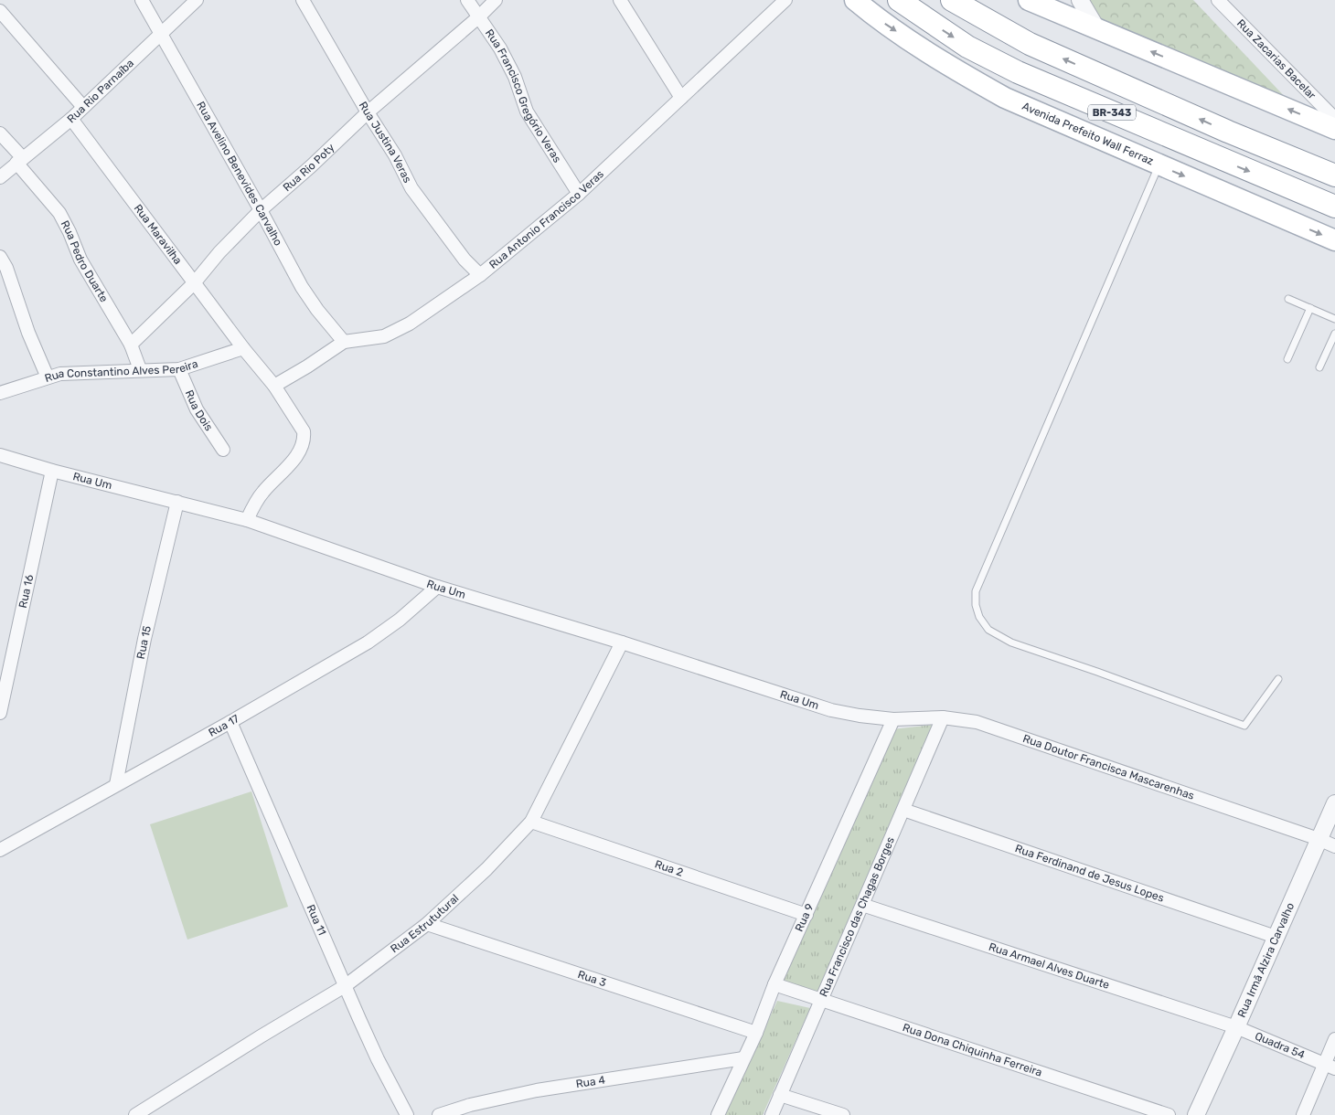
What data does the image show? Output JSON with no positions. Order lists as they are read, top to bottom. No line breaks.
{"streets":{"highway":["BR-343"],"main road":["Avenida Prefeito Wall Ferraz"],"street":["Rua Zacarias Bacelar","Rua Rio Parnaíba","Rua Francisco Gregório Veras","Rua Justina Veras","Rua Rio Poty","Rua Avelino Benevides Carvalho","Rua Antonio Francisco Veras","Rua Maravilha","Rua Pedro Duarte","Rua Constantino Alves Pereira","Rua Dois","Rua Um","Rua 16","Rua 15","Rua 17","Rua Doutor Francisca Mascarenhas","Rua 2","Rua Ferdinand de Jesus Lopes","Rua Francisco das Chagas Borges","Rua 9","Rua 11","Rua Estrututural","Rua Irmã Alzira Carvalho","Rua Armael Alves Duarte","Rua 3","Quadra 54","Rua Dona Chiquinha Ferreira","Rua 4"]},"crossings":[["Rua Rio Parnaíba","Rua Avelino Benevides Carvalho"],["Rua Rio Parnaíba","Rua Maravilha"],["Rua Rio Parnaíba","Rua Pedro Duarte"],["Rua Francisco Gregório Veras","Rua Rio Poty"],["Rua Francisco Gregório Veras","Rua Antonio Francisco Veras"],["Rua Justina Veras","Rua Rio Poty"],["Rua Justina Veras","Rua Antonio Francisco Veras"],["Rua Rio Poty","Rua Avelino Benevides Carvalho"],["Rua Rio Poty","Rua Maravilha"],["Rua Rio Poty","Rua Pedro Duarte"],["Rua Avelino Benevides Carvalho","Rua Antonio Francisco Veras"],["Rua Antonio Francisco Veras","Rua Maravilha"],["Rua Maravilha","Rua Constantino Alves Pereira"],["Rua Pedro Duarte","Rua Constantino Alves Pereira"],["Rua Constantino Alves Pereira","Rua Dois"],["Rua Um","Rua 16"],["Rua Um","Rua 15"],["Rua Um","Rua 17"],["Rua Um","Rua Doutor Francisca Mascarenhas"],["Rua Um","Rua 9"],["Rua Um","Rua Estrututural"],["Rua 15","Rua 17"],["Rua 17","Rua 11"],["Rua Doutor Francisca Mascarenhas","Rua Francisco das Chagas Borges"],["Rua Doutor Francisca Mascarenhas","Rua 9"],["Rua Doutor Francisca Mascarenhas","Rua Irmã Alzira Carvalho"],["Rua 2","Rua 9"],["Rua 2","Rua Estrututural"],["Rua Ferdinand de Jesus Lopes","Rua Francisco das Chagas Borges"],["Rua Ferdinand de Jesus Lopes","Rua Irmã Alzira Carvalho"],["Rua Francisco das Chagas Borges","Rua Armael Alves Duarte"],["Rua Francisco das Chagas Borges","Rua Dona Chiquinha Ferreira"],["Rua 9","Rua 3"],["Rua 9","Rua Dona Chiquinha Ferreira"],["Rua 9","Rua 4"],["Rua 11","Rua Estrututural"],["Rua Estrututural","Rua 3"],["Rua Irmã Alzira Carvalho","Rua Armael Alves Duarte"],["Rua Irmã Alzira Carvalho","Quadra 54"],["Rua Armael Alves Duarte","Quadra 54"]]}
